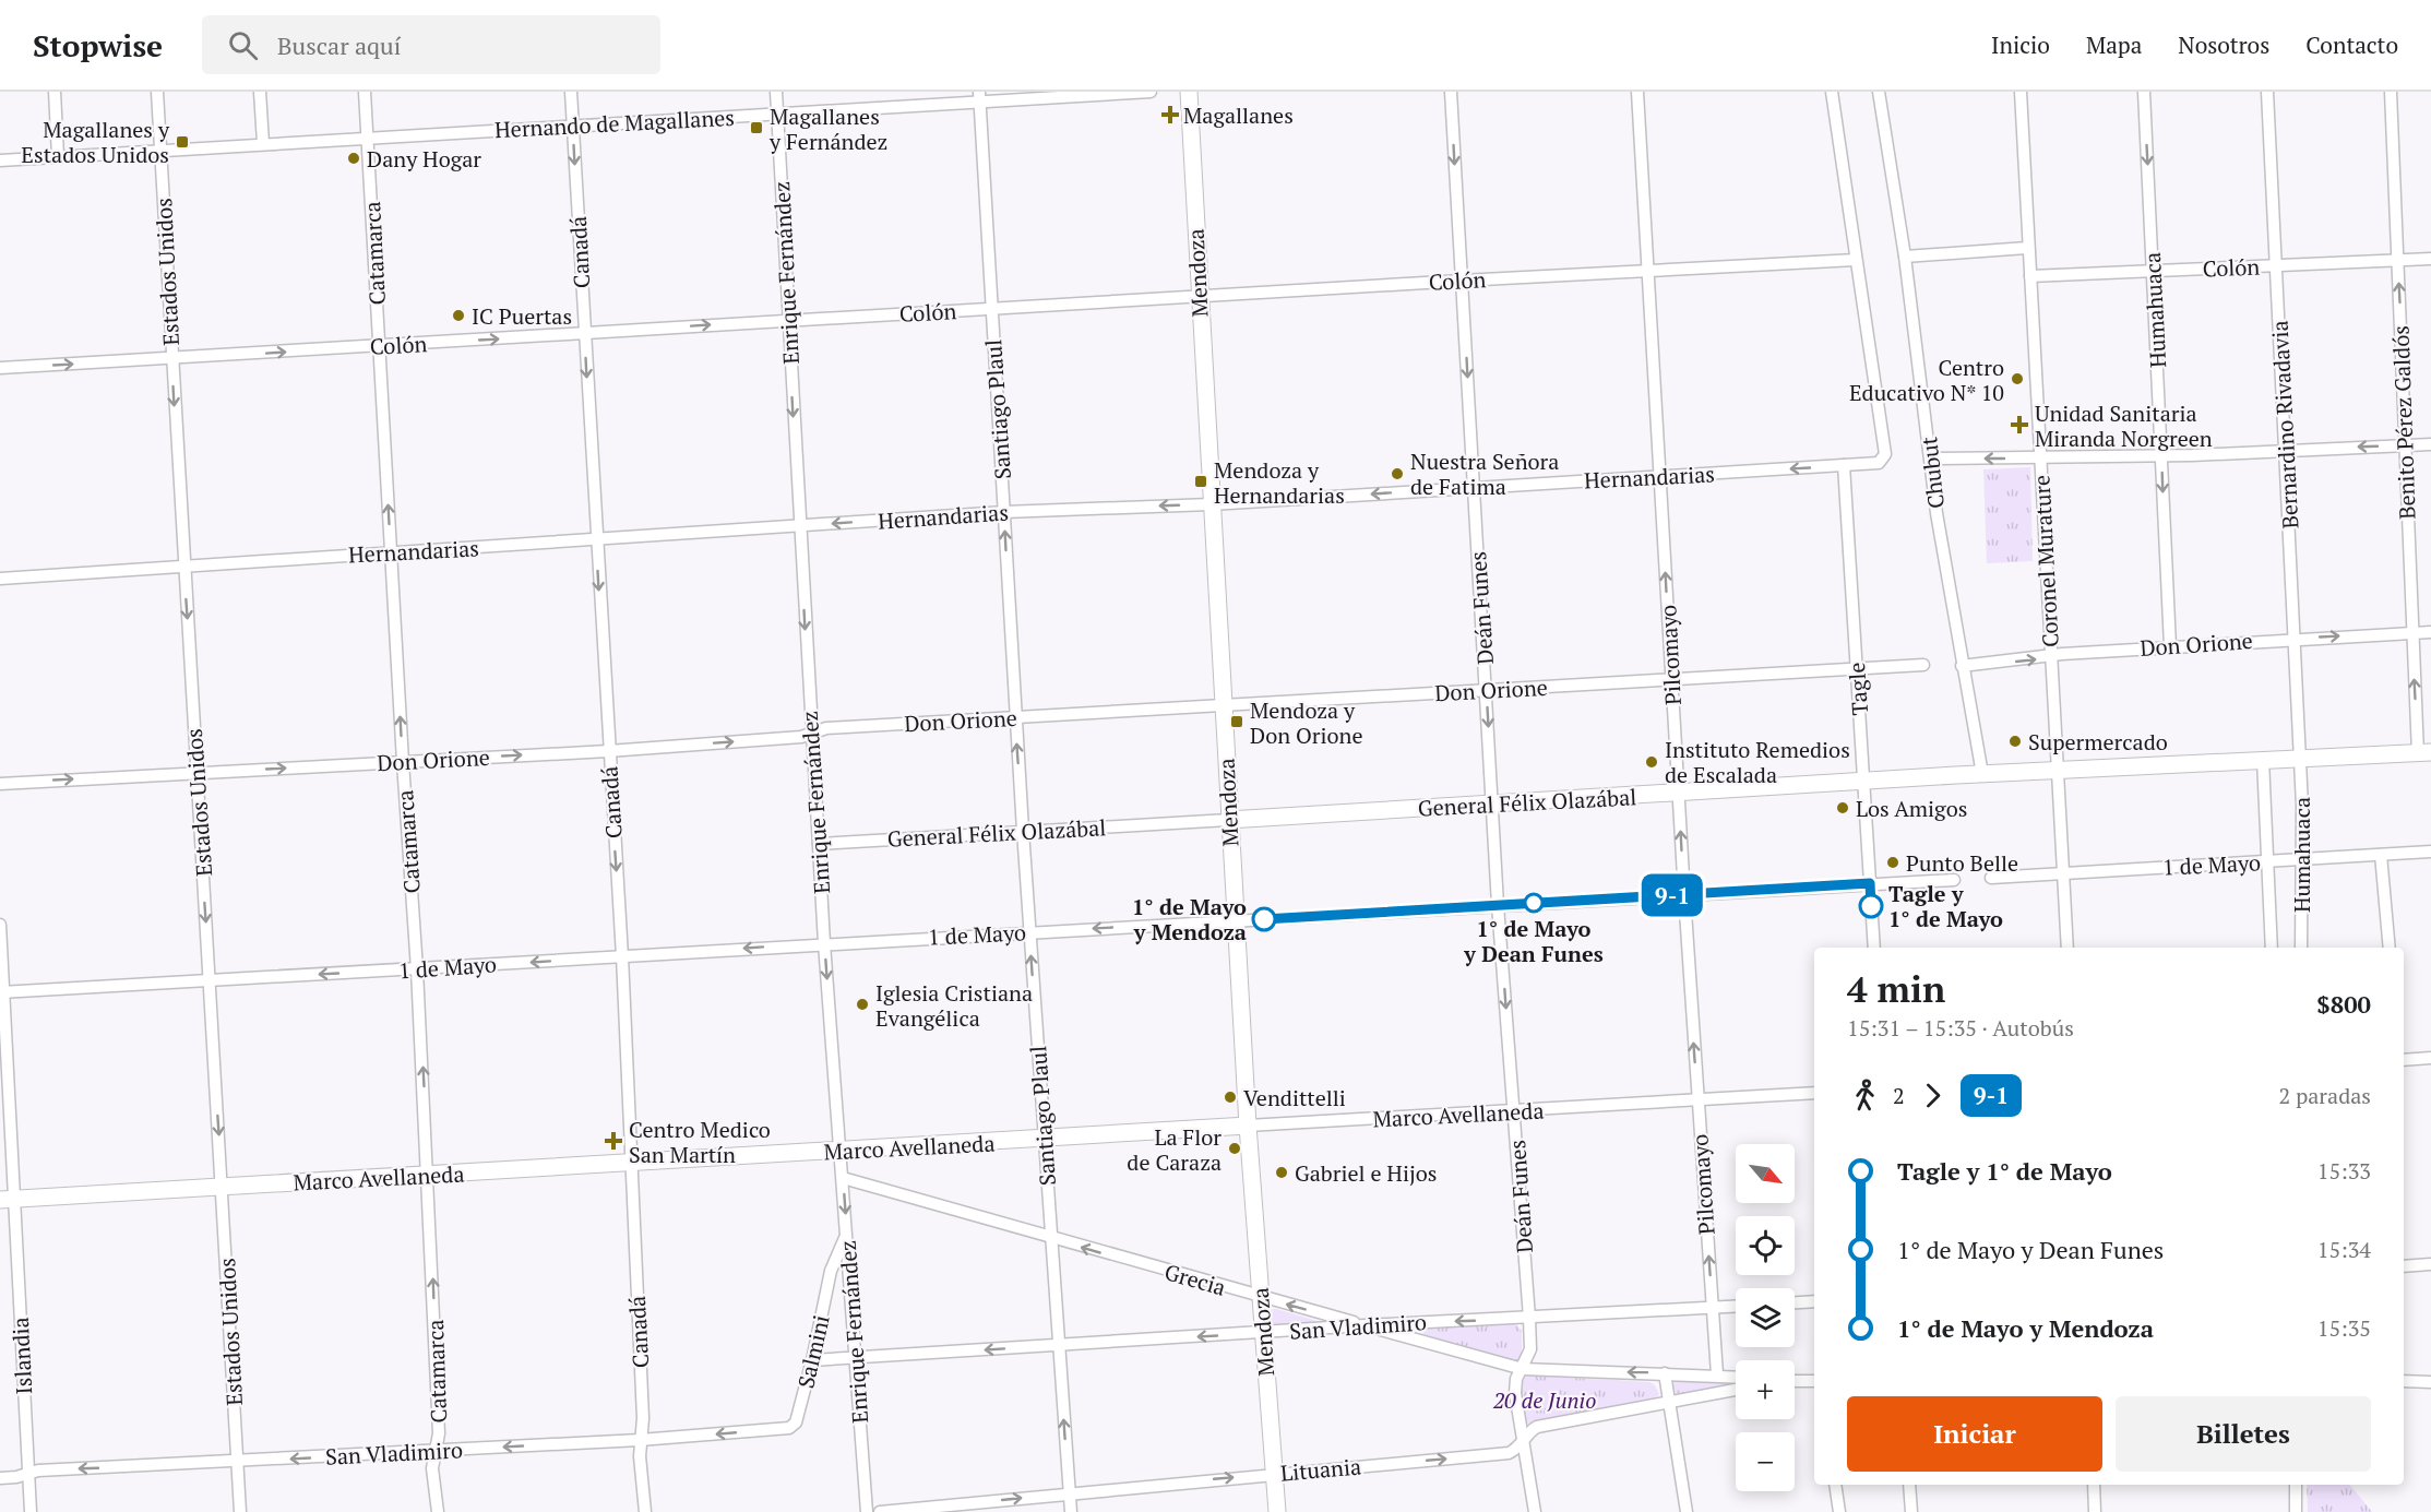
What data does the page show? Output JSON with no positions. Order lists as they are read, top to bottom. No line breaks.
{"streets":{"street":["Hernando de Magallanes","Canadá","Catamarca","Colón","Estados Unidos","Enrique Fernández","Mendoza","Humahuaca","Santiago Plaul","Benito Pérez Galdós","Bernardino Rivadavia","Chubut","Hernandarias","Coronel Murature","Deán Funes","Don Orione","Pilcomayo","Tagle","General Félix Olazábal","1 de Mayo","Marco Avellaneda","Grecia","San Vladimiro","Salmini","Islandia","Lituania"]},"crossings":[["Hernando de Magallanes","Canadá"],["Hernando de Magallanes","Catamarca"],["Hernando de Magallanes","Estados Unidos"],["Hernando de Magallanes","Enrique Fernández"],["Hernando de Magallanes","Santiago Plaul"],["Canadá","Colón"],["Canadá","Hernandarias"],["Canadá","Don Orione"],["Canadá","1 de Mayo"],["Canadá","Marco Avellaneda"],["Canadá","San Vladimiro"],["Catamarca","Colón"],["Catamarca","Hernandarias"],["Catamarca","Don Orione"],["Catamarca","1 de Mayo"],["Catamarca","Marco Avellaneda"],["Catamarca","San Vladimiro"],["Colón","Estados Unidos"],["Colón","Enrique Fernández"],["Colón","Mendoza"],["Colón","Humahuaca"],["Colón","Santiago Plaul"],["Colón","Benito Pérez Galdós"],["Colón","Bernardino Rivadavia"],["Colón","Chubut"],["Colón","Coronel Murature"],["Colón","Deán Funes"],["Colón","Pilcomayo"],["Estados Unidos","Hernandarias"],["Estados Unidos","Don Orione"],["Estados Unidos","1 de Mayo"],["Estados Unidos","Marco Avellaneda"],["Estados Unidos","San Vladimiro"],["Enrique Fernández","Hernandarias"],["Enrique Fernández","Don Orione"],["Enrique Fernández","General Félix Olazábal"],["Enrique Fernández","1 de Mayo"],["Enrique Fernández","Marco Avellaneda"],["Enrique Fernández","Grecia"],["Enrique Fernández","San Vladimiro"],["Enrique Fernández","Salmini"],["Mendoza","Hernandarias"],["Mendoza","Don Orione"],["Mendoza","General Félix Olazábal"],["Mendoza","1 de Mayo"],["Mendoza","Marco Avellaneda"],["Mendoza","Grecia"],["Mendoza","San Vladimiro"],["Mendoza","Lituania"],["Humahuaca","Bernardino Rivadavia"],["Humahuaca","Don Orione"],["Humahuaca","General Félix Olazábal"],["Humahuaca","1 de Mayo"],["Santiago Plaul","Hernandarias"],["Santiago Plaul","Don Orione"],["Santiago Plaul","General Félix Olazábal"],["Santiago Plaul","1 de Mayo"],["Santiago Plaul","Marco Avellaneda"],["Santiago Plaul","Grecia"],["Santiago Plaul","San Vladimiro"],["Santiago Plaul","Lituania"],["Benito Pérez Galdós","Don Orione"],["Benito Pérez Galdós","General Félix Olazábal"],["Bernardino Rivadavia","Don Orione"],["Bernardino Rivadavia","General Félix Olazábal"],["Chubut","Hernandarias"],["Chubut","Don Orione"],["Chubut","General Félix Olazábal"],["Hernandarias","Deán Funes"],["Hernandarias","Pilcomayo"],["Hernandarias","Tagle"],["Coronel Murature","Don Orione"],["Coronel Murature","General Félix Olazábal"],["Coronel Murature","1 de Mayo"],["Deán Funes","Don Orione"],["Deán Funes","General Félix Olazábal"],["Deán Funes","1 de Mayo"],["Deán Funes","Marco Avellaneda"],["Deán Funes","Grecia"],["Deán Funes","San Vladimiro"],["Deán Funes","Lituania"],["Don Orione","Pilcomayo"],["Don Orione","Tagle"],["Pilcomayo","General Félix Olazábal"],["Pilcomayo","1 de Mayo"],["Pilcomayo","Marco Avellaneda"],["Pilcomayo","Grecia"],["Pilcomayo","San Vladimiro"],["Tagle","General Félix Olazábal"],["Tagle","1 de Mayo"],["1 de Mayo","Islandia"],["Marco Avellaneda","Islandia"],["Grecia","San Vladimiro"],["San Vladimiro","Salmini"],["San Vladimiro","Islandia"]],"one_way":["Canadá","Catamarca","Estados Unidos","Enrique Fernández","Humahuaca","Santiago Plaul","Benito Pérez Galdós","Hernandarias","Deán Funes","Don Orione","Pilcomayo","Grecia","San Vladimiro","Lituania"],"parks":["20 de Junio"],"places":{"health":["Magallanes","Unidad Sanitaria Miranda Norgreen","Centro Medico San Martín"],"transit":["Magallanes y Fernández","Magallanes y Estados Unidos","Mendoza y Hernandarias","Mendoza y Don Orione"],"other":["Dany Hogar","IC Puertas","Centro Educativo N* 10","Nuestra Señora de Fatima","Supermercado","Instituto Remedios de Escalada","Los Amigos","Punto Belle","1° de Mayo y Dean Funes","Tagle y 1° de Mayo","1° de Mayo y Mendoza","Iglesia Cristiana Evangélica","Vendittelli","La Flor de Caraza","Gabriel e Hijos"]},"lines":["bus line 9-1"],"north":"bottom right","page":{"header":"Stopwise","search":"Buscar aquí","nav":["Inicio","Mapa","Nosotros","Contacto"],"on_map":"9-1","heading":["4 min","15:31 – 15:35 · Autobús","$800"],"legs":["2","9-1","2 paradas"],"list":[{"name":"Tagle y 1° de Mayo","value":"15:33"},{"name":"1° de Mayo y Dean Funes","value":"15:34"},{"name":"1° de Mayo y Mendoza","value":"15:35"}],"map_buttons":["+","−"],"buttons":["Iniciar","Billetes"]}}
